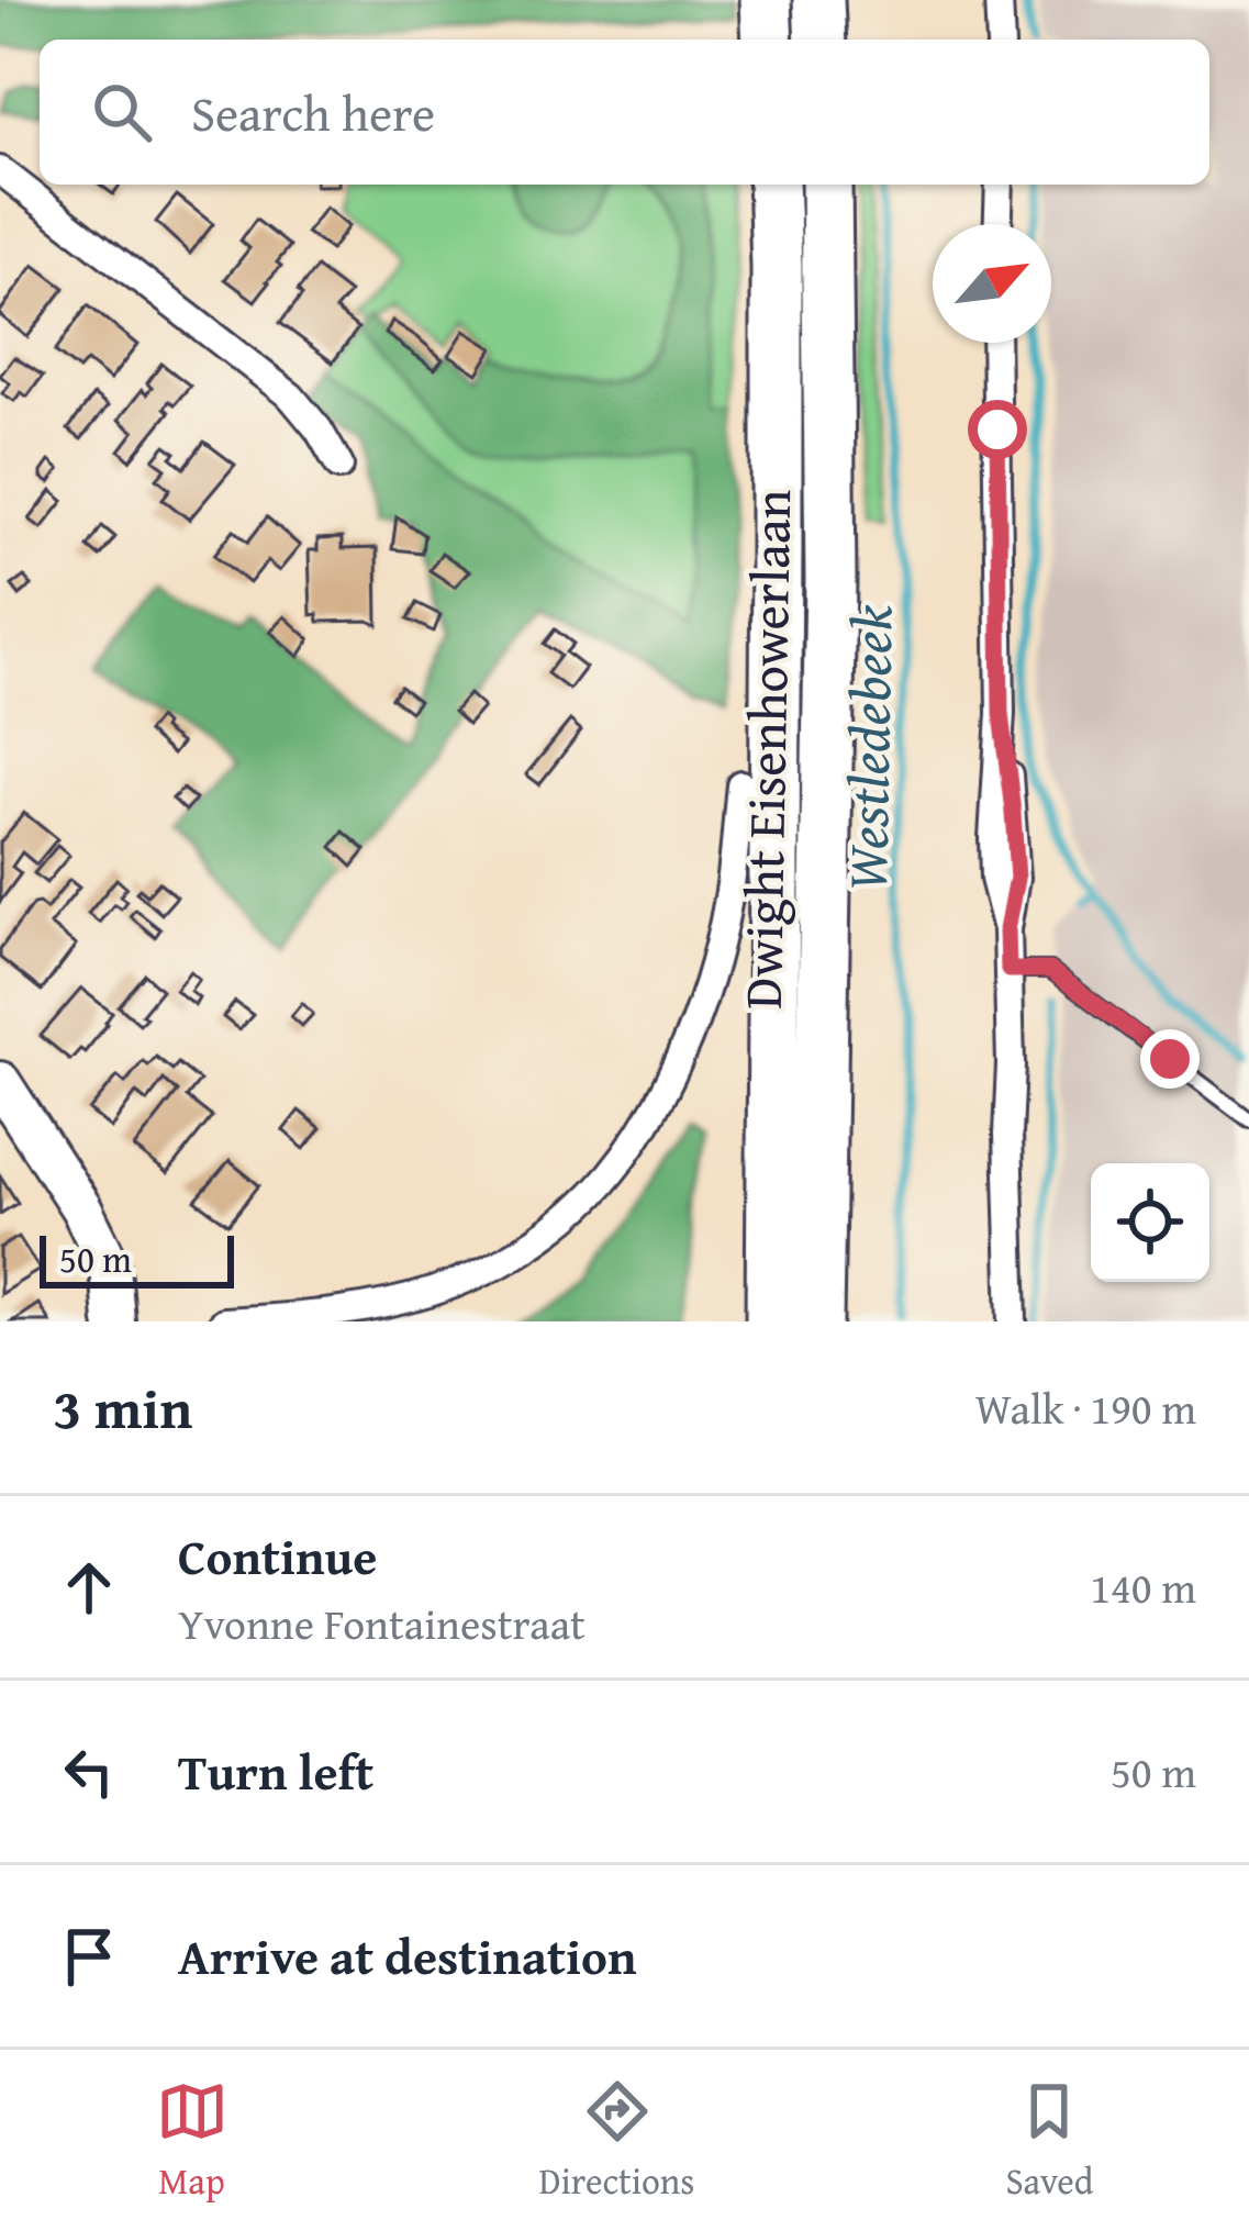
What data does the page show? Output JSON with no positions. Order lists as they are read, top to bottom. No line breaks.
{"streets":{"highway":["Dwight Eisenhowerlaan"]},"water":["Westledebeek"],"scale_bar":"50 m","north":"top right","page":{"search":"Search here","scale":"50 m","heading":["3 min","Walk · 190 m"],"list":[["Continue","Yvonne Fontainestraat","140 m"],["Turn left","50 m"],"Arrive at destination"],"nav":["Map","Directions","Saved"]}}
